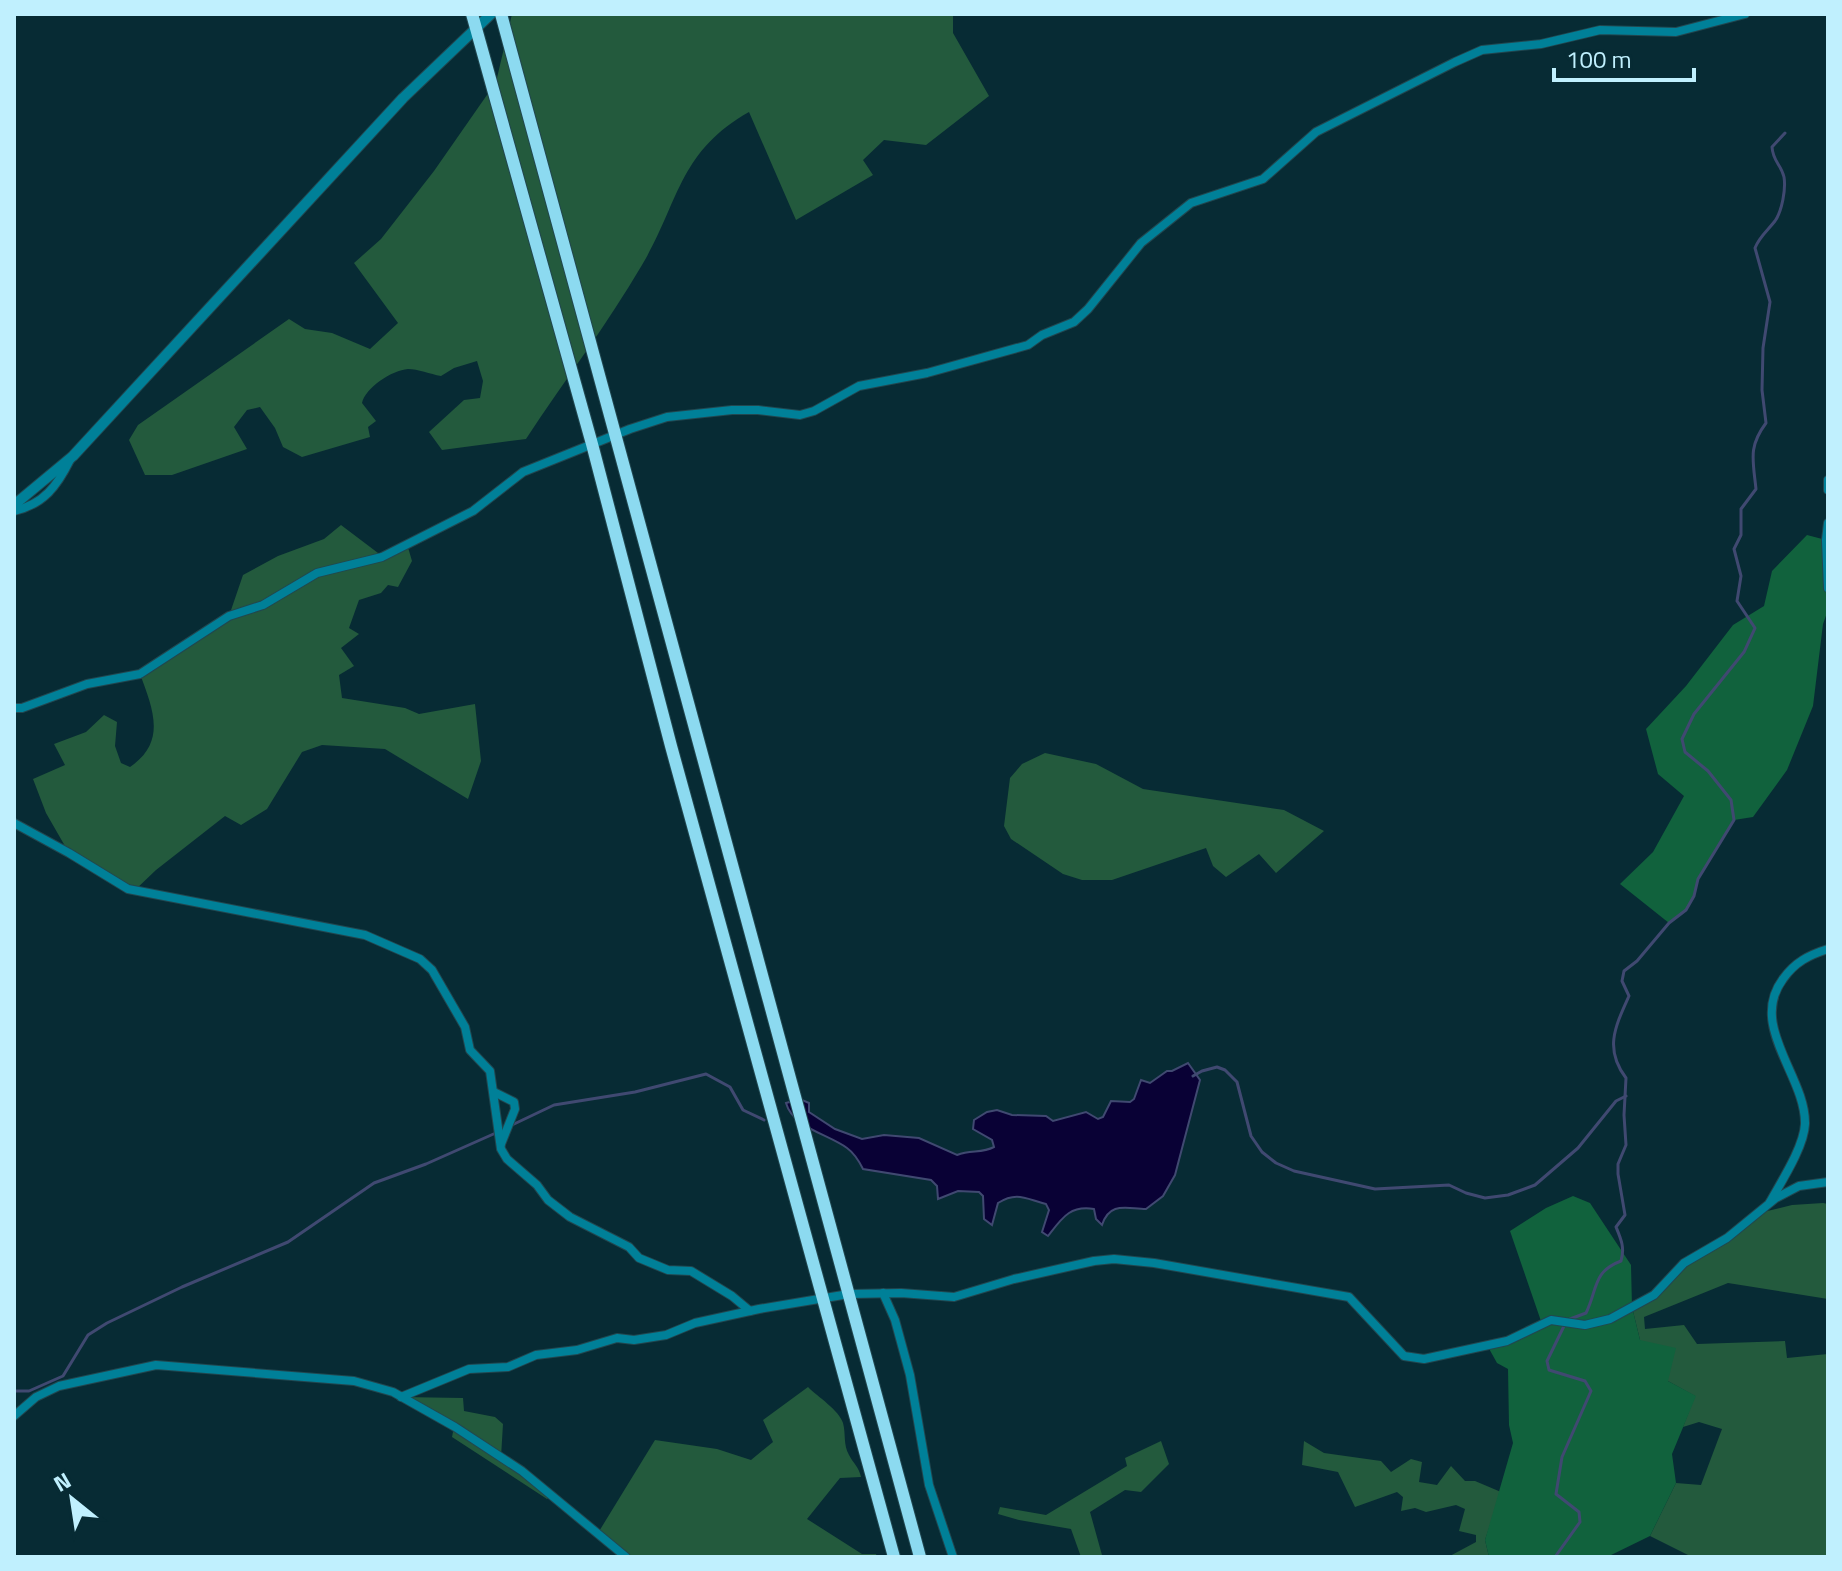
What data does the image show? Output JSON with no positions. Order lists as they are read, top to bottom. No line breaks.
{"scale_bar":"100 m","north":"top left"}
